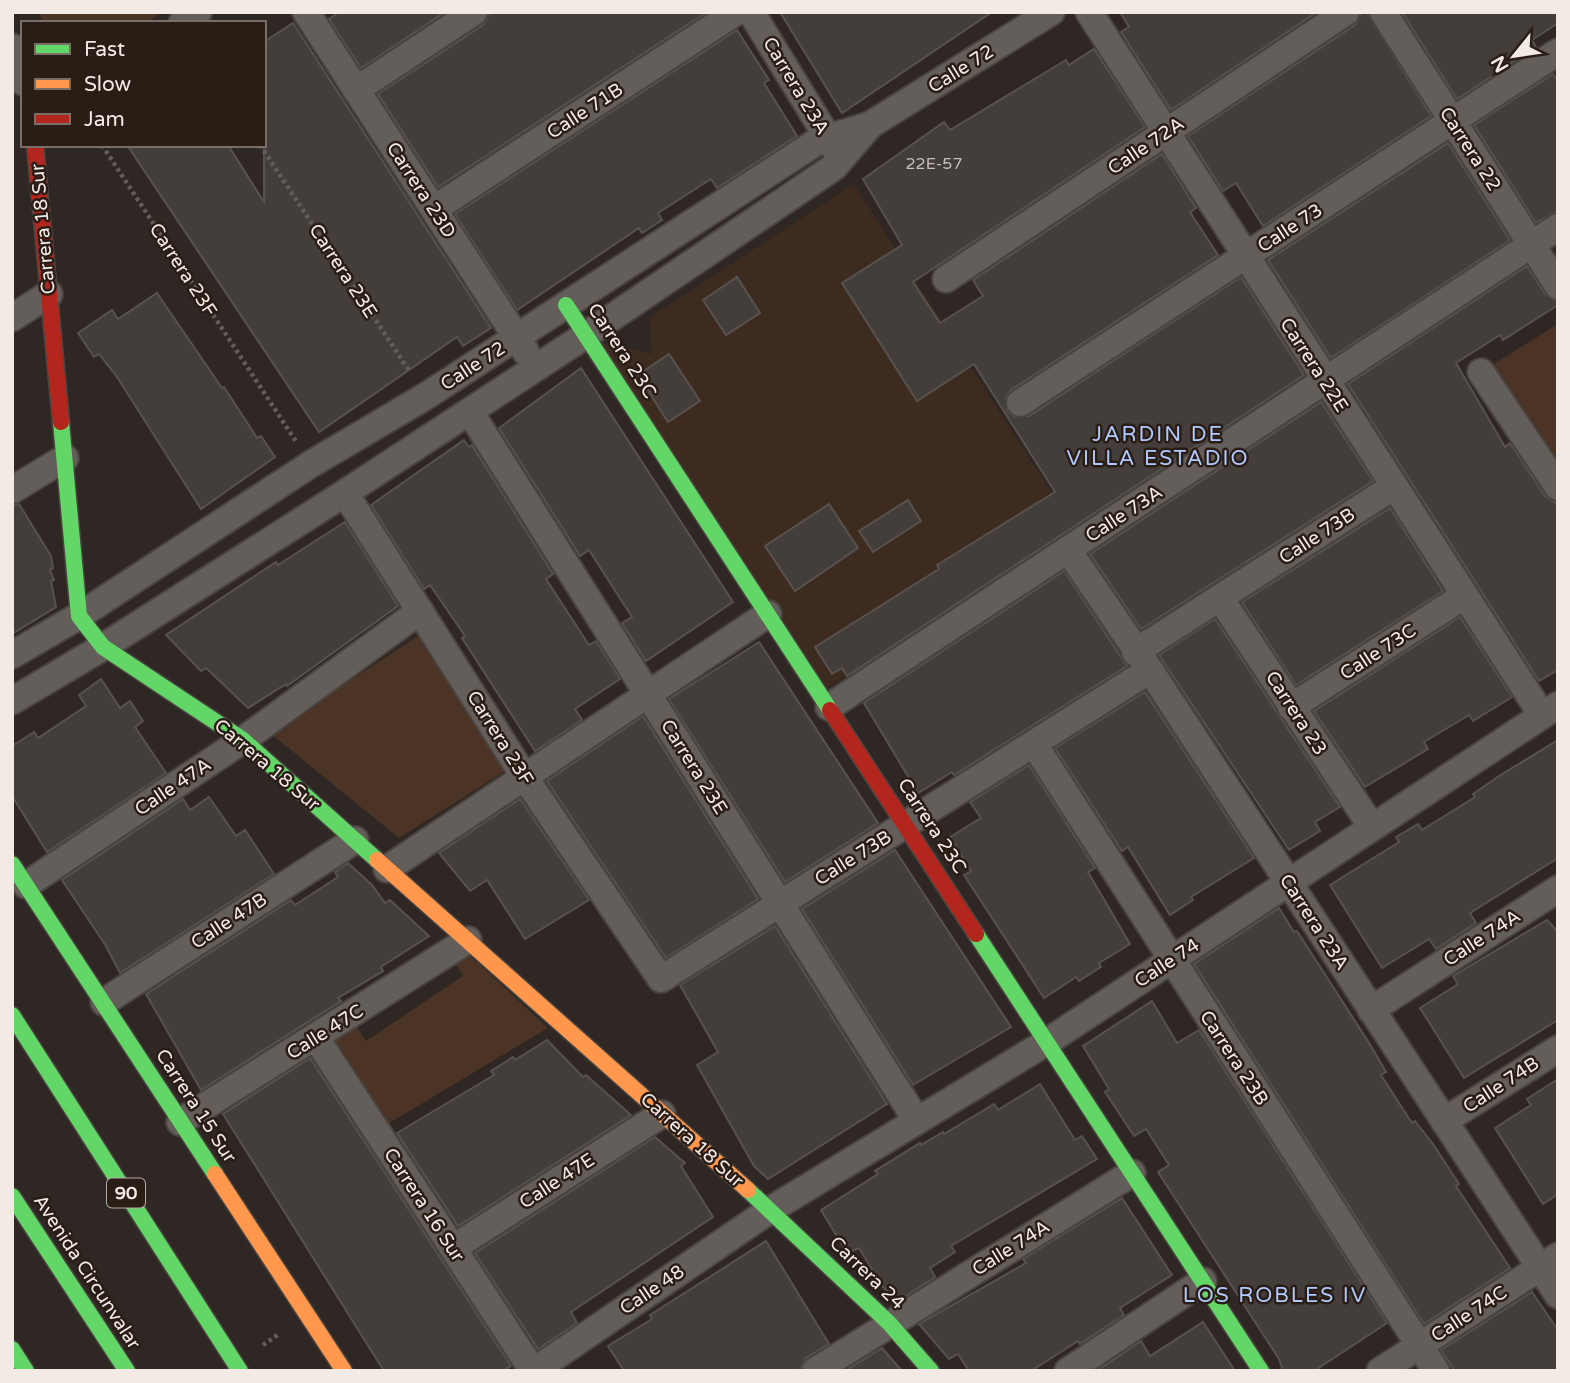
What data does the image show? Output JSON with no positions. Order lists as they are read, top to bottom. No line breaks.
{"streets":{"main road":["Carrera 18 Sur","Carrera 23C","Carrera 15 Sur","90","Avenida Circunvalar","Carrera 24"],"street":["Calle 72","Carrera 23A","Calle 71B","Calle 72A","Carrera 22","Carrera 23D","Calle 73","Carrera 23F","Carrera 23E","Carrera 22E","Calle 73A","Calle 73B","Calle 73C","Carrera 23","Calle 47A","Calle 47B","Calle 74A","Calle 74","Calle 47C","Carrera 23B","Calle 74B","Calle 47E","Carrera 16 Sur","Calle 48","Calle 74C"]},"crossings":[["Calle 72","Carrera 23A"],["Calle 72","Carrera 23D"],["Calle 72","Carrera 18 Sur"],["Calle 72","Carrera 23F"],["Calle 72","Carrera 23E"],["Calle 72","Carrera 23C"],["Carrera 23A","Calle 73A"],["Carrera 23A","Calle 73B"],["Carrera 23A","Calle 74A"],["Carrera 23A","Calle 74"],["Carrera 23A","Calle 74B"],["Carrera 23A","Calle 74C"],["Calle 71B","Carrera 23D"],["Calle 72A","Carrera 22E"],["Carrera 22","Calle 73"],["Carrera 22","Calle 73A"],["Calle 73","Carrera 22E"],["Carrera 18 Sur","Calle 47A"],["Carrera 18 Sur","Calle 47B"],["Carrera 18 Sur","Calle 74"],["Carrera 18 Sur","Calle 47C"],["Carrera 18 Sur","Calle 47E"],["Carrera 18 Sur","Carrera 24"],["Carrera 18 Sur","Calle 48"],["Carrera 23F","Calle 73B"],["Carrera 23F","Calle 47A"],["Carrera 23E","Calle 73B"],["Carrera 23E","Calle 74"],["Carrera 23C","Calle 73A"],["Carrera 23C","Calle 73B"],["Carrera 23C","Calle 74A"],["Carrera 23C","Calle 74"],["Carrera 22E","Calle 73A"],["Carrera 22E","Calle 73B"],["Carrera 22E","Calle 73C"],["Carrera 22E","Calle 74"],["Calle 73B","Carrera 23"],["Calle 73B","Carrera 23B"],["Calle 73C","Carrera 23"],["Carrera 23","Calle 74"],["Calle 47A","Carrera 15 Sur"],["Calle 47B","Carrera 15 Sur"],["Calle 74A","Carrera 24"],["Calle 74","Carrera 23B"],["Calle 74","Carrera 24"],["Calle 74","Calle 48"],["Calle 47C","Carrera 15 Sur"],["Calle 47C","Carrera 16 Sur"],["Carrera 23B","Calle 74C"],["Calle 47E","Carrera 16 Sur"],["Carrera 16 Sur","Calle 48"],["Carrera 24","Calle 48"]],"districts":["JARDIN DE VILLA ESTADIO","LOS ROBLES IV"],"house_numbers":["22E-57"],"legend":["Fast","Slow","Jam"],"north":"bottom left"}
